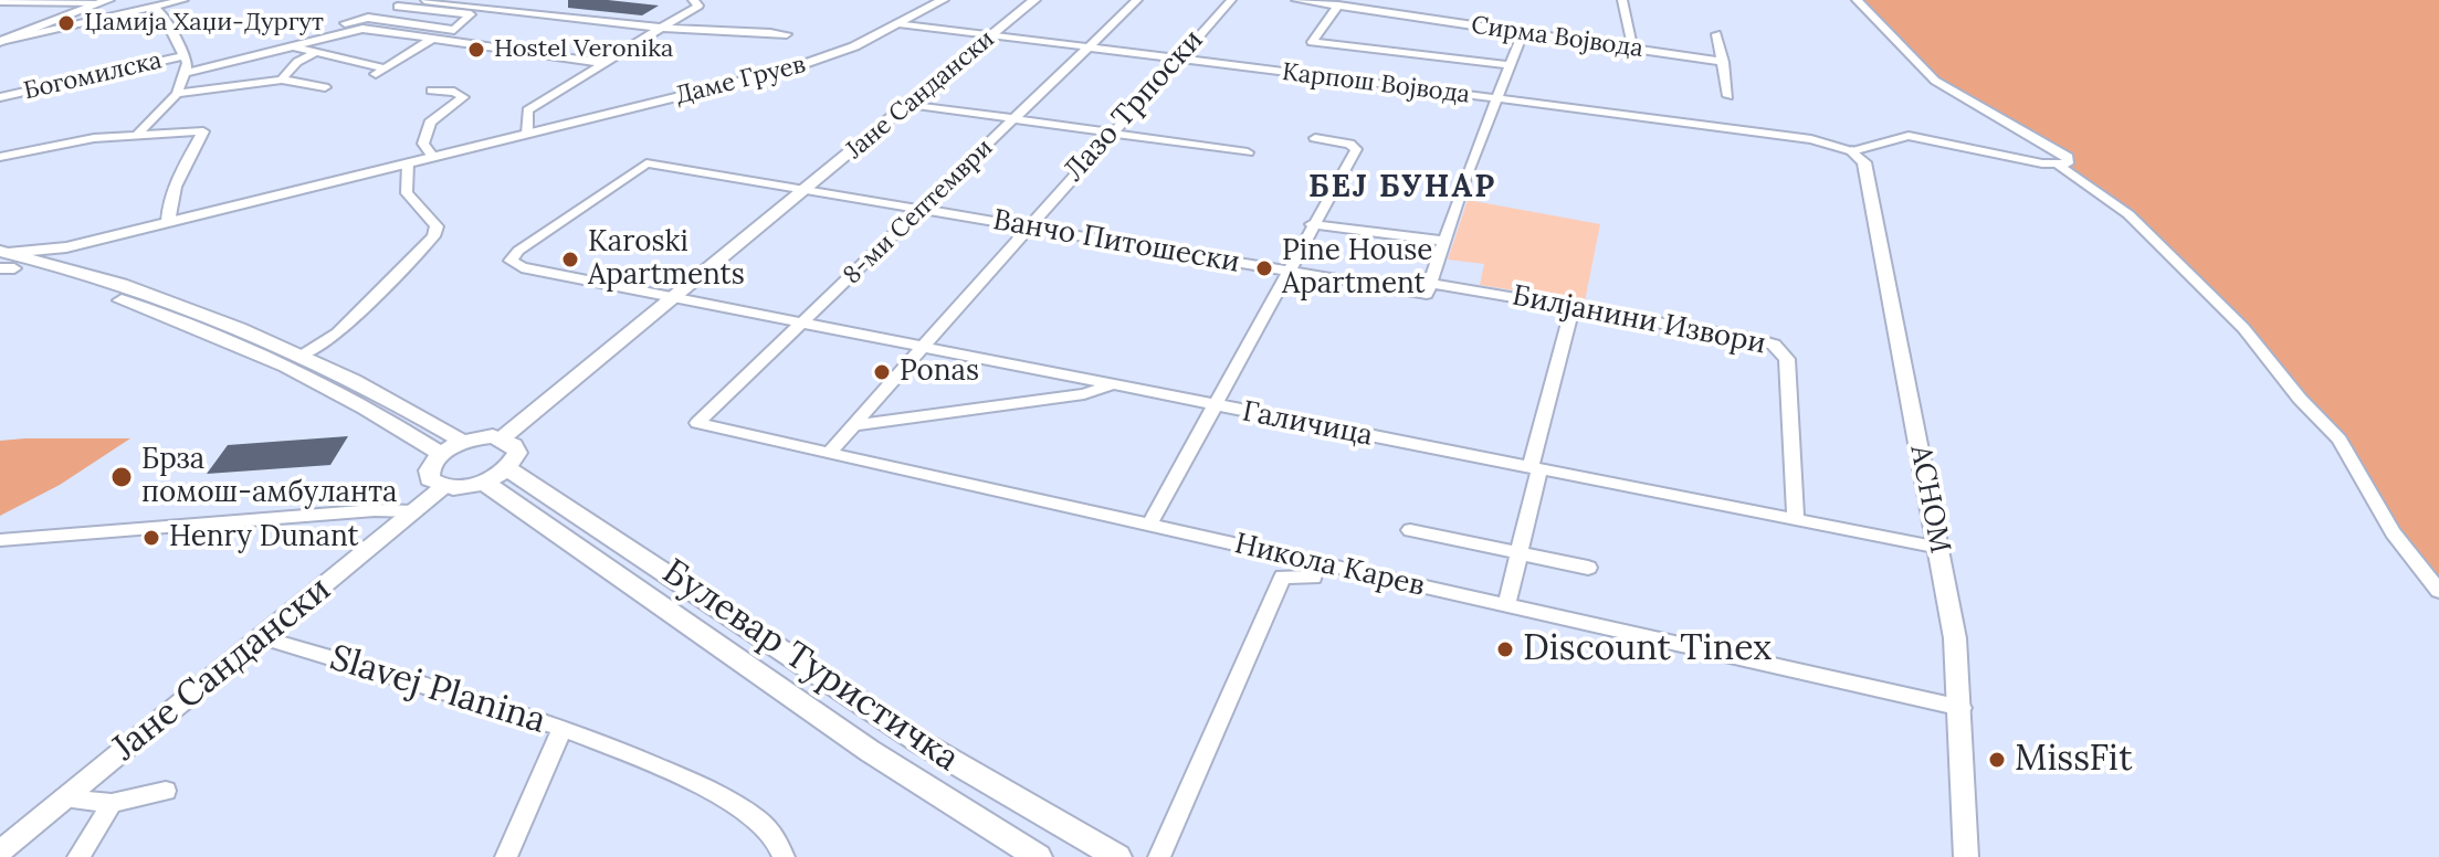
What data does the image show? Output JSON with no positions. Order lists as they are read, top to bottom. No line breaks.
{"streets":{"main road":["Булевар Туристичка"],"street":["Сирма Војвода","Богомилска","Даме Груев","Карпош Војвода","Јане Сандански","Лазо Трпоски","8-ми Септември","Ванчо Питошески","Билјанини Извори","Галичица","АСНОМ","Никола Карев","Slavej Planina"]},"crossings":[["Даме Груев","Карпош Војвода"],["Карпош Војвода","Јане Сандански"],["Карпош Војвода","Лазо Трпоски"],["Карпош Војвода","8-ми Септември"],["Карпош Војвода","АСНОМ"],["Јане Сандански","Ванчо Питошески"],["Јане Сандански","Галичица"],["Јане Сандански","Slavej Planina"],["Лазо Трпоски","Ванчо Питошески"],["Лазо Трпоски","Галичица"],["Лазо Трпоски","Никола Карев"],["8-ми Септември","Ванчо Питошески"],["8-ми Септември","Галичица"],["8-ми Септември","Никола Карев"],["Ванчо Питошески","Билјанини Извори"],["Билјанини Извори","Галичица"],["Галичица","АСНОМ"],["АСНОМ","Никола Карев"]],"districts":["БЕЈ БУНАР"],"places":["Џамија Хаџи-Дургут","Hostel Veronika","Karoski Apartments","Pine House Apartment","Ponas","Брза помош-амбуланта","Henry Dunant","Discount Tinex","MissFit"]}
